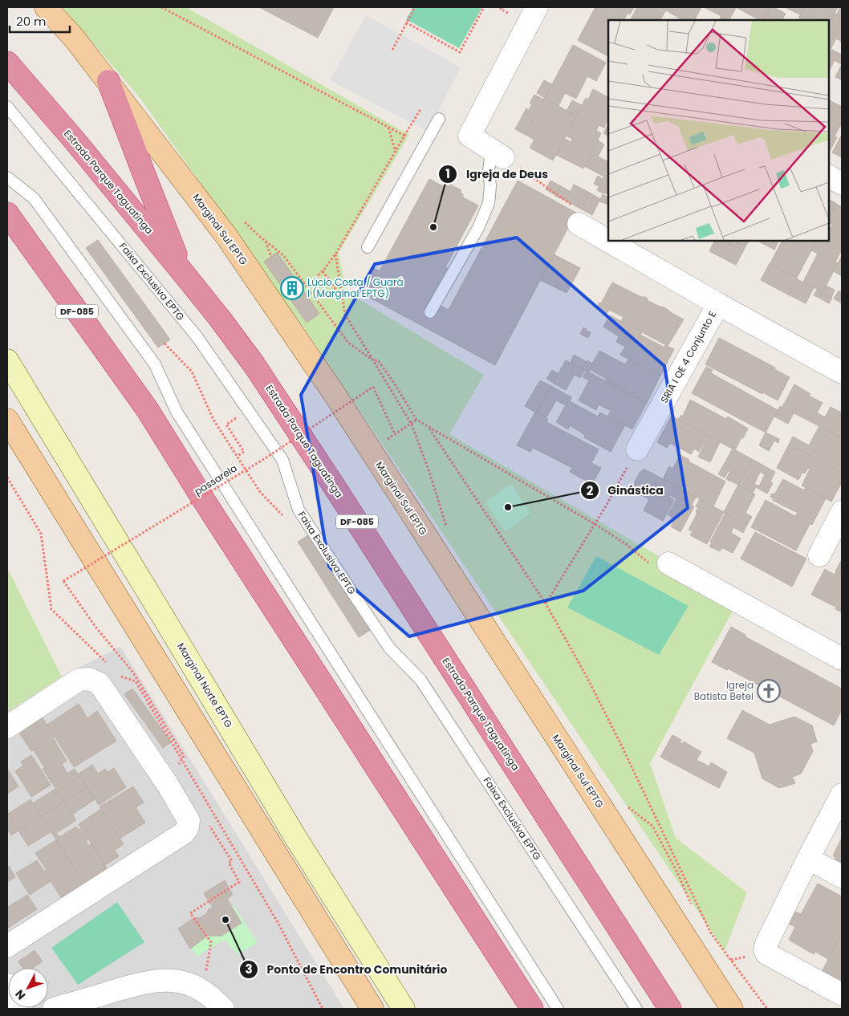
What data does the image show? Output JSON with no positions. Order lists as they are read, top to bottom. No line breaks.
{"streets":{"highway":["Estrada Parque Taguatinga","DF-085"],"main road":["Marginal Sul EPTG","Marginal Norte EPTG"],"street":["SRIA I QE 4 Conjunto E"],"lane":["Faixa Exclusiva EPTG"],"path":["passarela"]},"places":{"other":["Igreja de Deus","Ginástica","Ponto de Encontro Comunitário"],"building":["Lúcio Costa / Guará I (Marginal EPTG)"],"church":["Igreja Batista Betel"]},"scale_bar":"20 m","north":"bottom left"}
